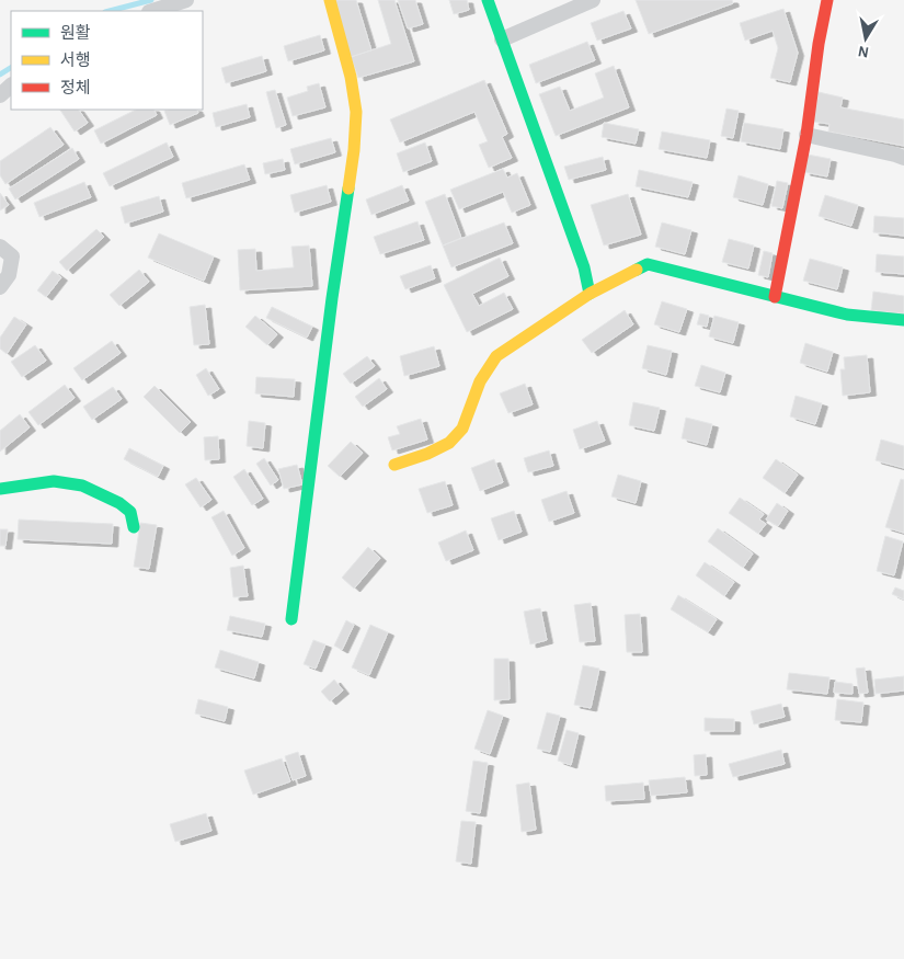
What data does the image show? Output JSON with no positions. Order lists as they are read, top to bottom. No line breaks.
{"legend":["원활","서행","정체"],"north":"bottom"}
